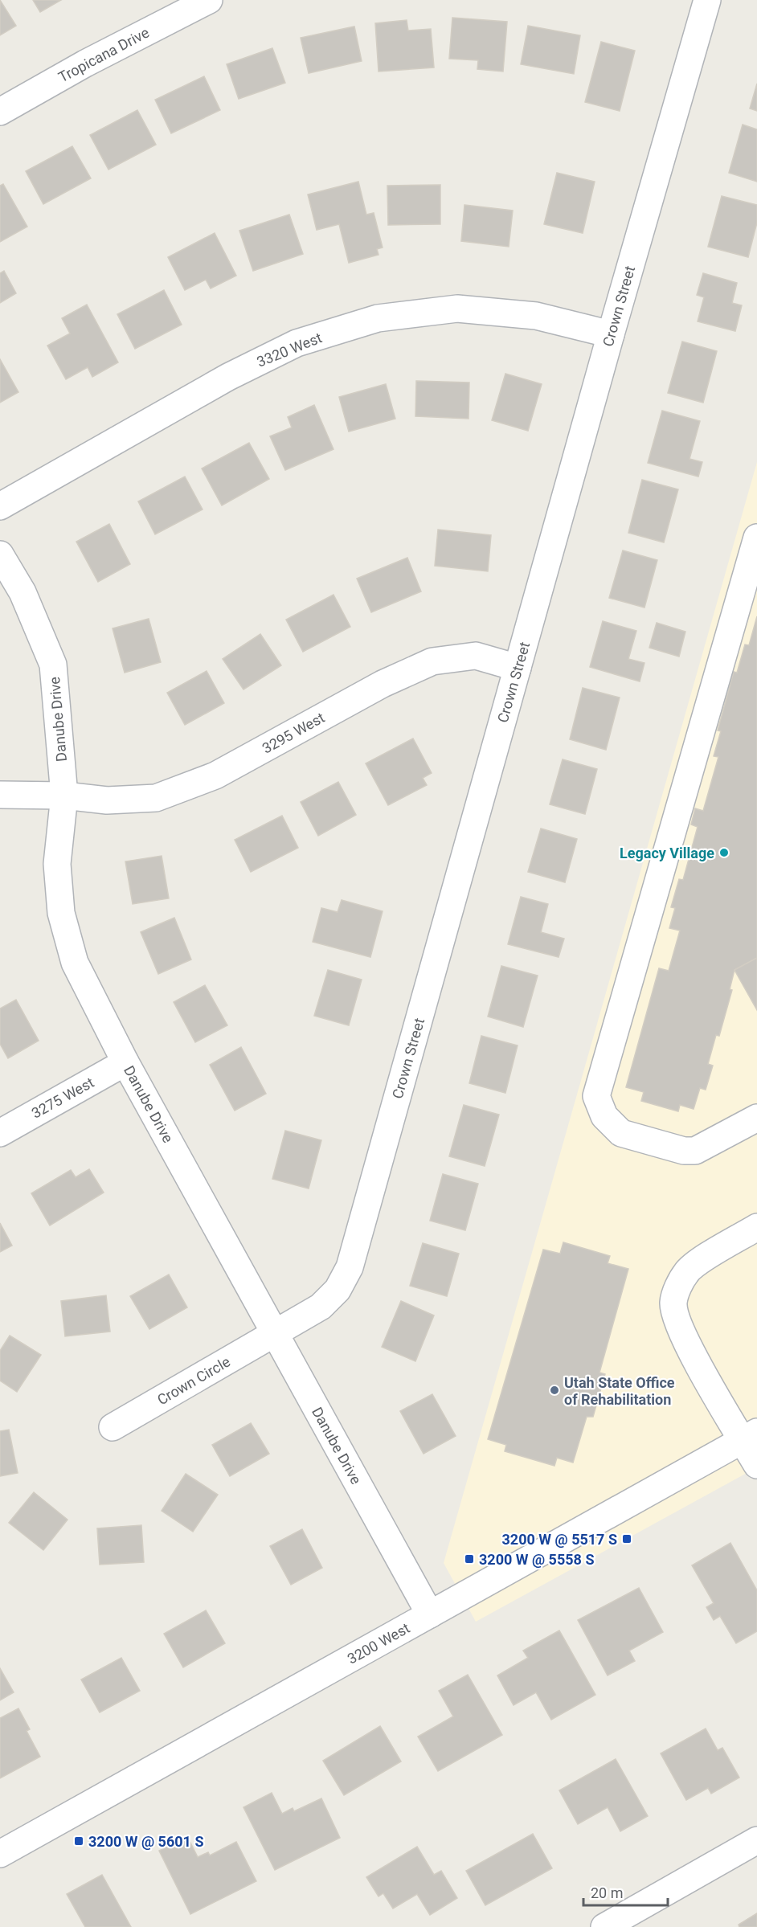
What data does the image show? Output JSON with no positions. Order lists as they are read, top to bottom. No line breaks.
{"streets":{"street":["Tropicana Drive","Crown Street","3320 West","Danube Drive","3295 West","3275 West","Crown Circle","3200 West"]},"crossings":[["Crown Street","3320 West"],["Crown Street","Danube Drive"],["Crown Street","3295 West"],["Crown Street","Crown Circle"],["Danube Drive","3295 West"],["Danube Drive","3275 West"],["Danube Drive","Crown Circle"],["Danube Drive","3200 West"]],"places":{"other":["Legacy Village","Utah State Office of Rehabilitation"],"transit":["3200 W @ 5517 S","3200 W @ 5558 S","3200 W @ 5601 S"]},"scale_bar":"20 m"}
